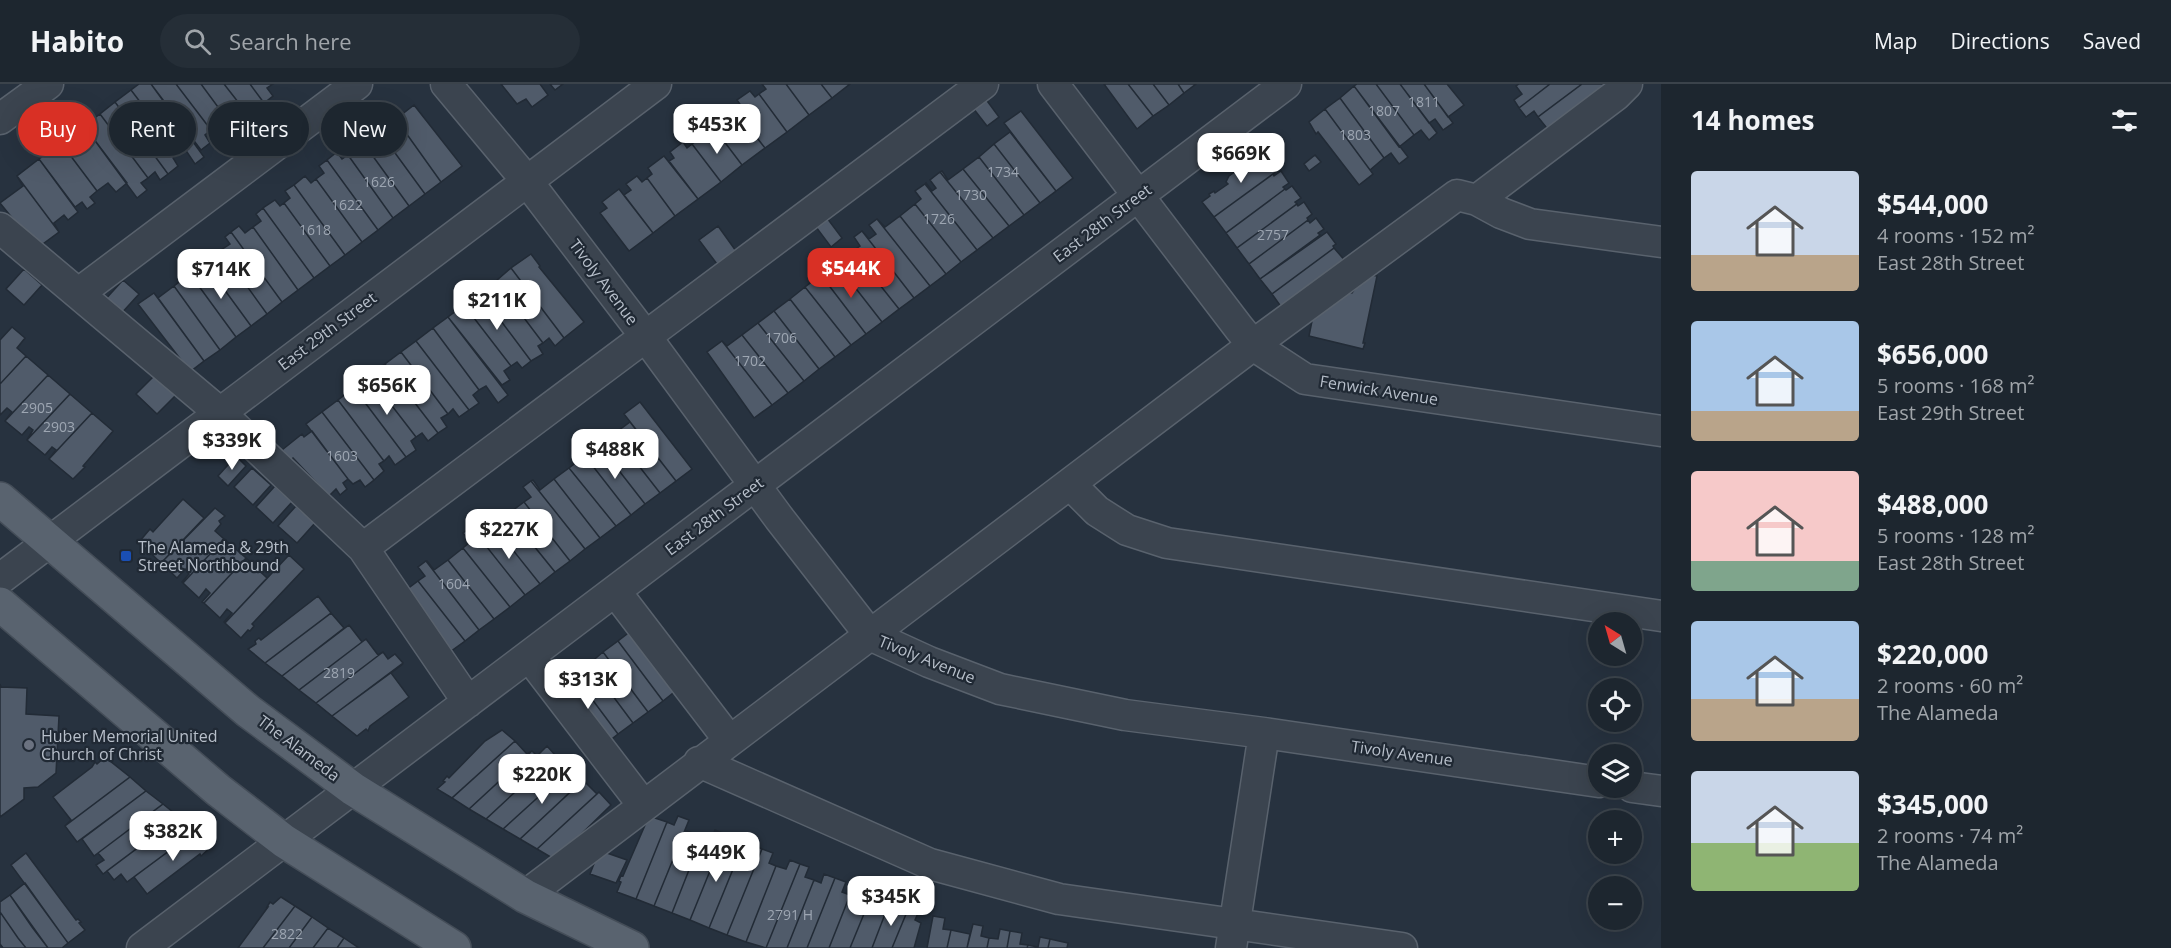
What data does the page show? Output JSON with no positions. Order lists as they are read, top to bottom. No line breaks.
{"streets":{"main road":["The Alameda"],"street":["East 28th Street","Tivoly Avenue","East 29th Street","Fenwick Avenue"]},"crossings":[["East 28th Street","Tivoly Avenue"],["East 28th Street","Fenwick Avenue"],["East 28th Street","The Alameda"],["Tivoly Avenue","East 29th Street"],["East 29th Street","The Alameda"]],"places":{"transit":["The Alameda & 29th Street Northbound"],"other":["Huber Memorial United Church of Christ"]},"house_numbers":["1811","1807","1803","1734","1626","1730","1622","1726","1618","2757","1706","1702","2905","2903","1603","1604","2819","2791 H","2822"],"north":"top left","page":{"header":"Habito","search":"Search here","nav":["Map","Directions","Saved"],"heading":"14 homes","chip":["Buy","Rent","Filters","New"],"price":["$453K","$669K","$544K","$714K","$211K","$656K","$339K","$488K","$227K","$313K","$220K","$382K","$449K","$345K"],"list":[{"name":"$544,000","note":"4 rooms · 152 m² · East 28th Street"},{"name":"$656,000","note":"5 rooms · 168 m² · East 29th Street"},{"name":"$488,000","note":"5 rooms · 128 m² · East 28th Street"},{"name":"$220,000","note":"2 rooms · 60 m² · The Alameda"},{"name":"$345,000","note":"2 rooms · 74 m² · The Alameda"}],"map_buttons":["+","−"]}}
